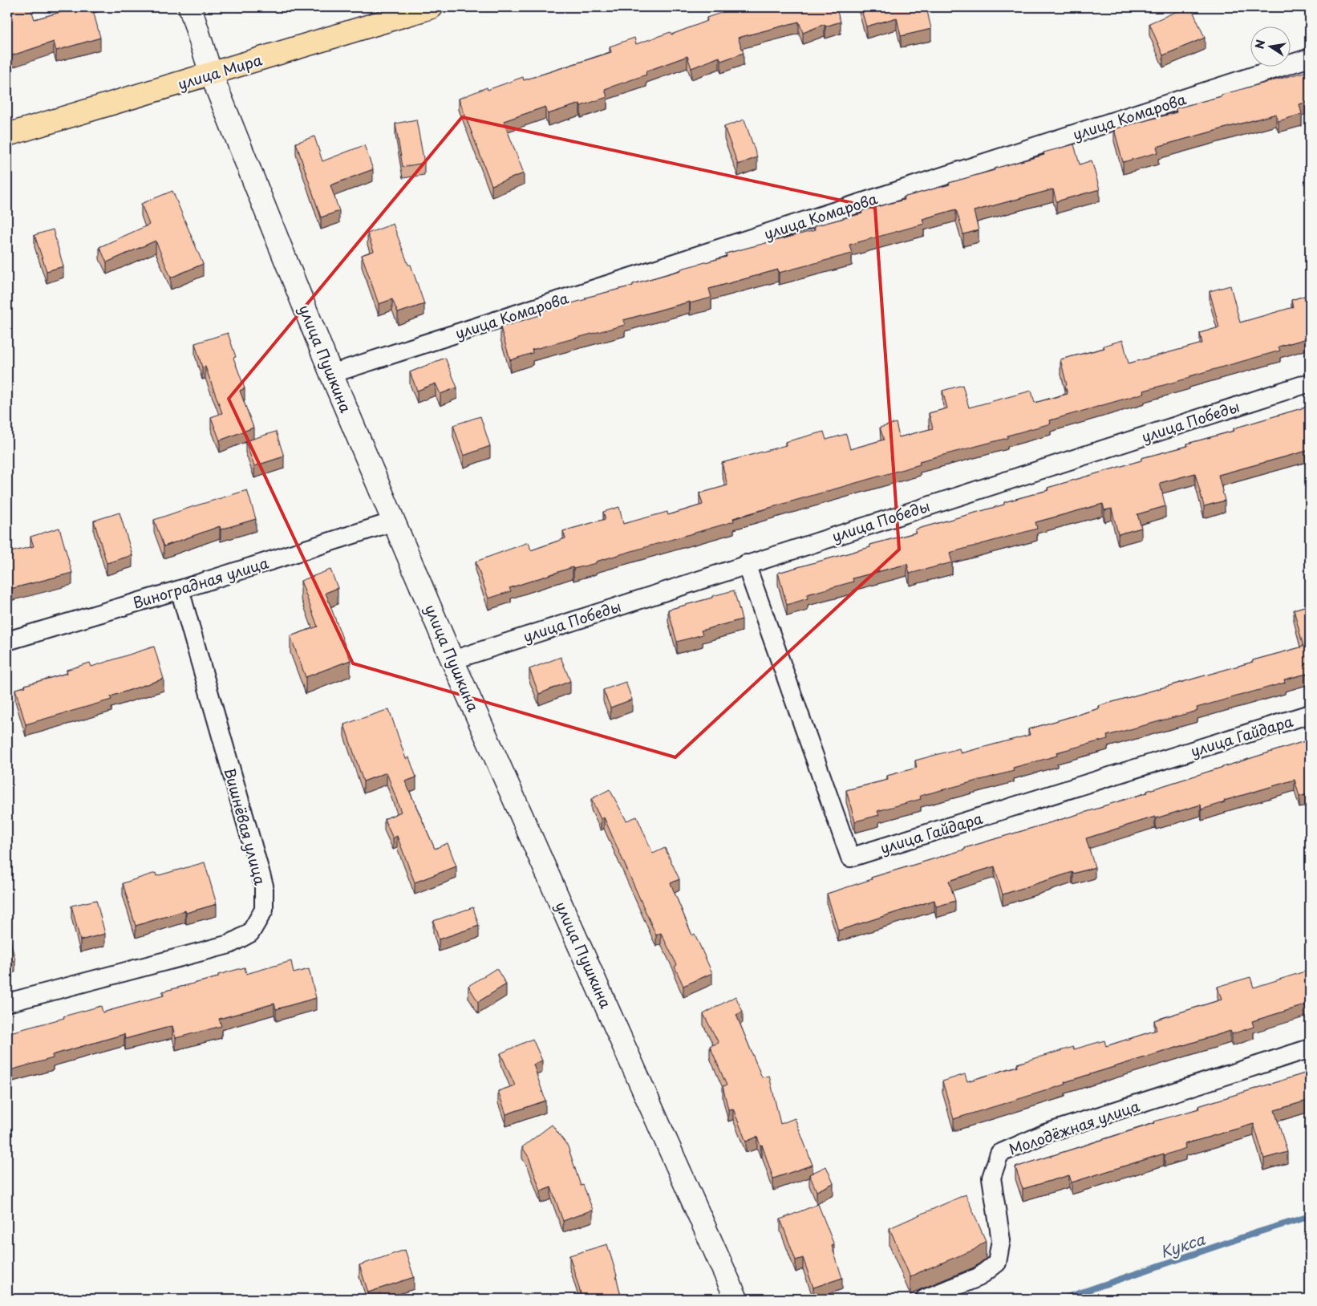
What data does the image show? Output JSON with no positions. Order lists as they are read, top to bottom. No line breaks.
{"streets":{"main road":["улица Мира"],"street":["улица Комарова","улица Пушкина","улица Победы","Виноградная улица","улица Гайдара","Вишнёвая улица","Молодёжная улица"]},"crossings":[["улица Мира","улица Пушкина"],["улица Комарова","улица Пушкина"],["улица Пушкина","улица Победы"],["улица Пушкина","Виноградная улица"],["улица Победы","улица Гайдара"],["Виноградная улица","Вишнёвая улица"]],"water":["Кукса"],"north":"left"}
